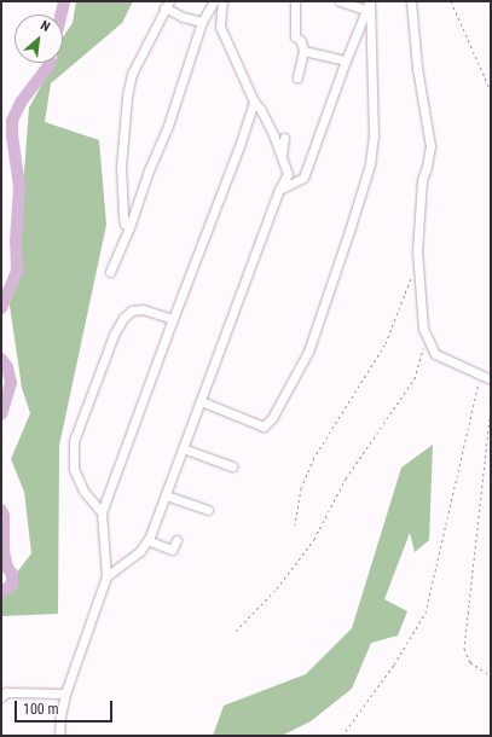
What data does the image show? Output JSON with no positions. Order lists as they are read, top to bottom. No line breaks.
{"scale_bar":"100 m","north":"top right"}
